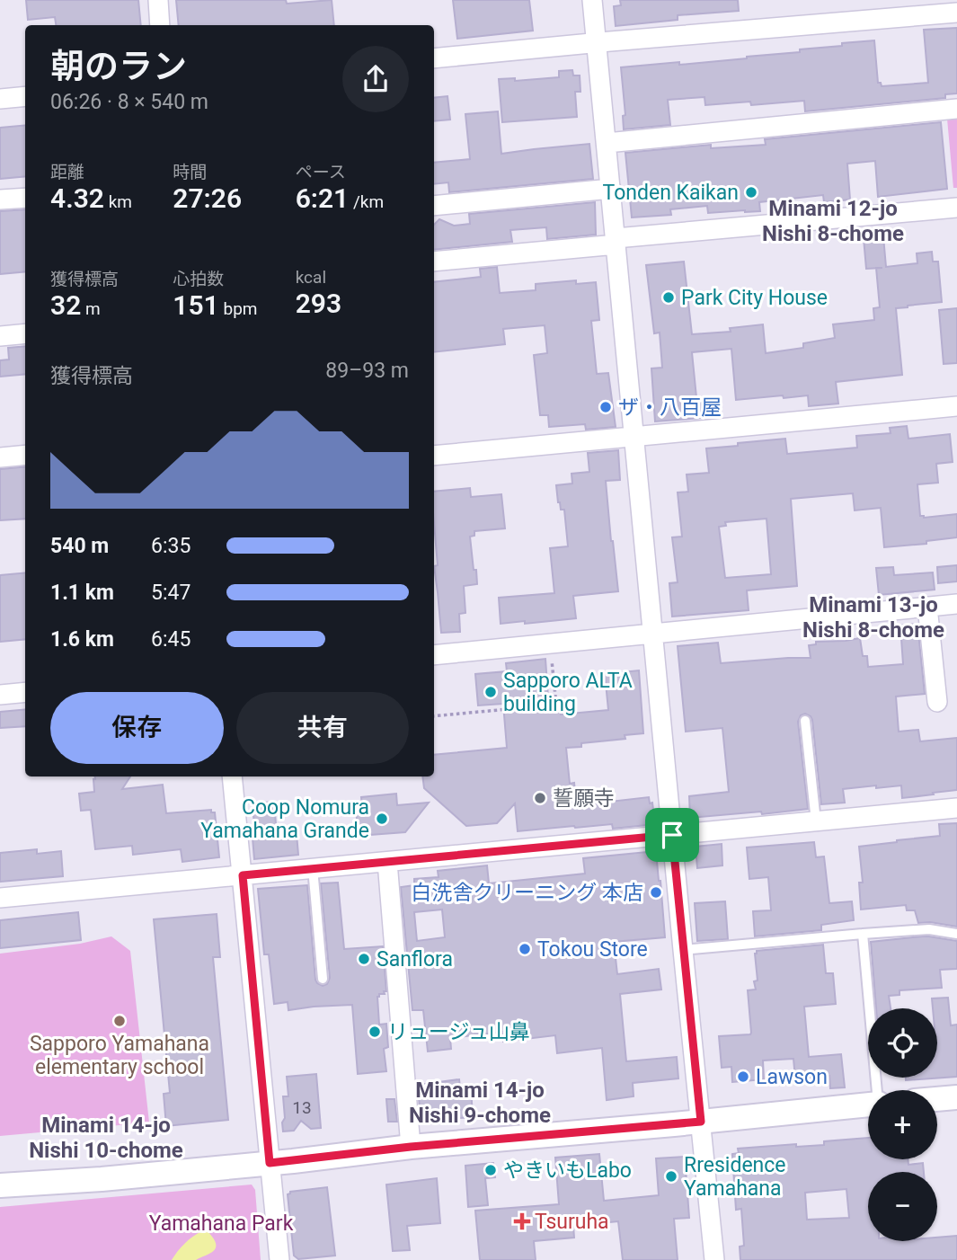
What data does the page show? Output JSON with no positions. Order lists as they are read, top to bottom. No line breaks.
{"districts":["Minami 12-jo Nishi 8-chome","Minami 13-jo Nishi 8-chome","Minami 14-jo Nishi 9-chome","Minami 14-jo Nishi 10-chome"],"parks":["Yamahana Park"],"places":{"other":["Tonden Kaikan","Park City House","ザ・八百屋","Sapporo ALTA building","誓願寺","Coop Nomura Yamahana Grande","白洗舎クリーニング 本店","Tokou Store","Sanflora","Sapporo Yamahana elementary school","リュージュ山鼻","Lawson","やきいもLabo","Rresidence Yamahana"],"health":["Tsuruha"]},"house_numbers":["13"],"page":{"heading":["朝のラン","06:26 · 8 × 540 m"],"stats":[["距離","4.32 km"],["時間","27:26"],["ペース","6:21 /km"],["獲得標高","32 m"],["心拍数","151 bpm"],["kcal","293"]],"chart":["獲得標高","89–93 m"],"list":[{"name":"540 m","note":"6:35"},{"name":"1.1 km","note":"5:47"},{"name":"1.6 km","note":"6:45"}],"buttons":["保存","共有"],"map_buttons":["+","−"]}}
